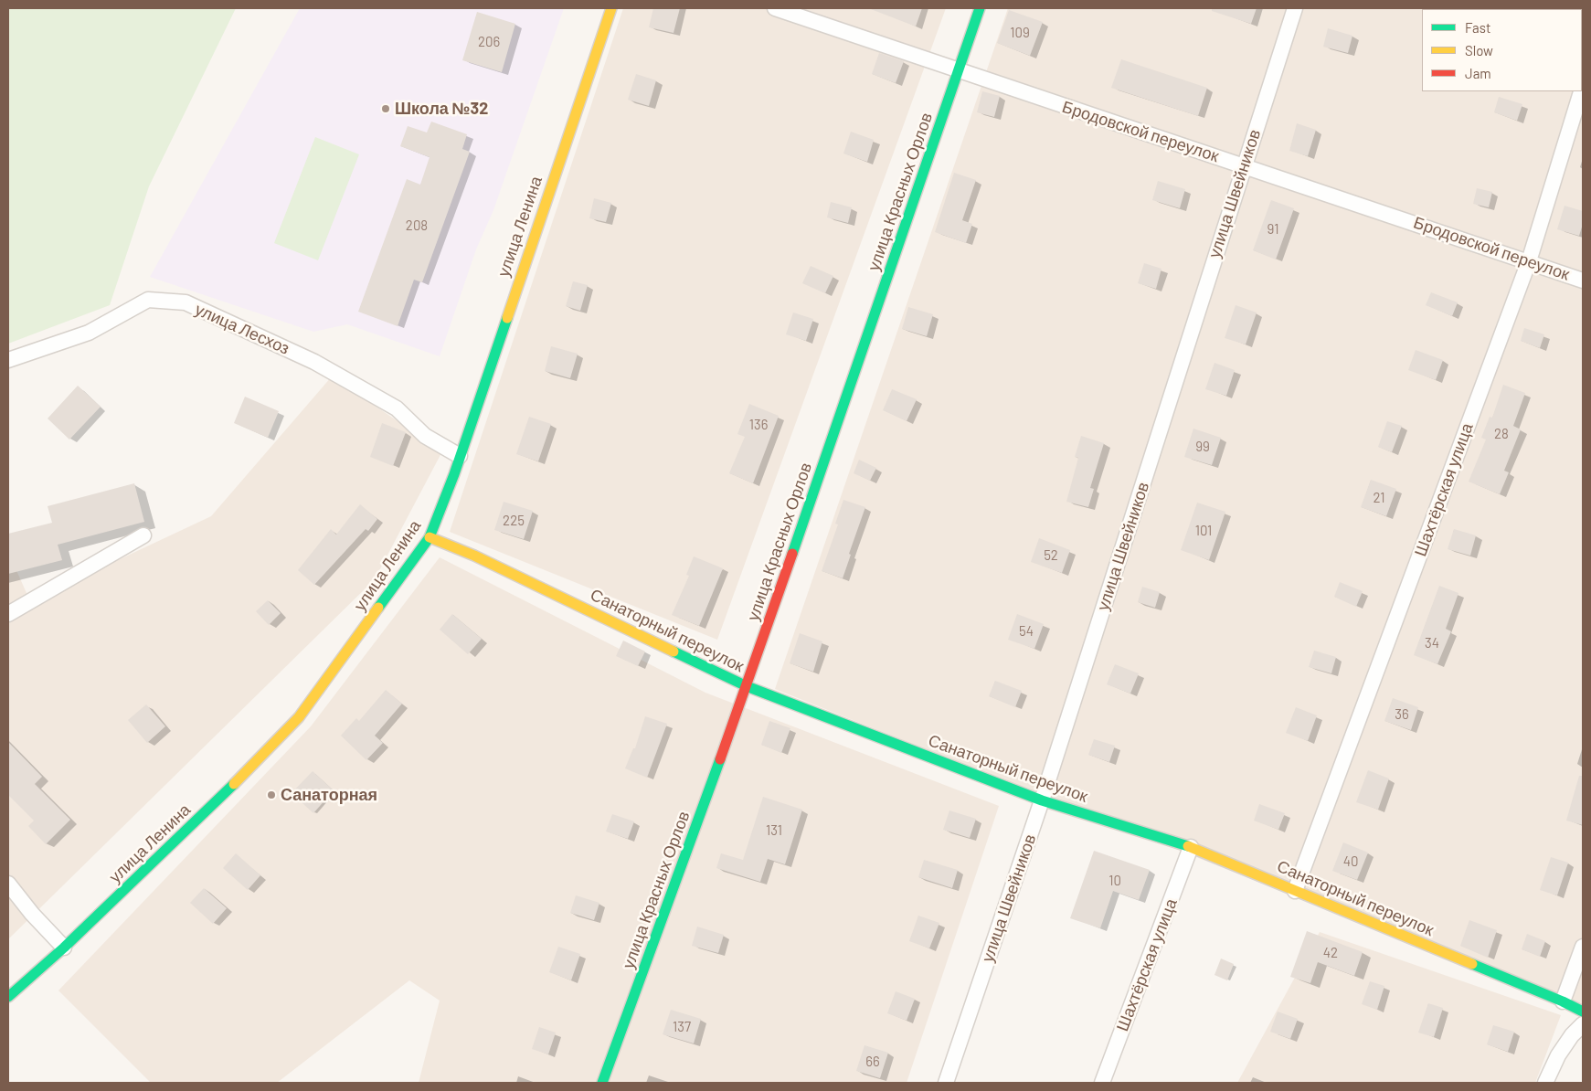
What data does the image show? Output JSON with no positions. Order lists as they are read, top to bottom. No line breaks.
{"streets":{"street":["Бродовской переулок","улица Красных Орлов","улица Швейников","улица Ленина","улица Лесхоз","Шахтёрская улица","Санаторный переулок"]},"crossings":[["Бродовской переулок","улица Красных Орлов"],["Бродовской переулок","улица Швейников"],["Бродовской переулок","Шахтёрская улица"],["улица Красных Орлов","Санаторный переулок"],["улица Швейников","Санаторный переулок"],["улица Ленина","улица Лесхоз"],["улица Ленина","Санаторный переулок"],["Шахтёрская улица","Санаторный переулок"]],"places":["Школа №32","Санаторная"],"house_numbers":["109","206","208","91","136","28","99","21","225","101","52","54","34","36","131","40","10","42","137","66"],"legend":["Fast","Slow","Jam"]}
